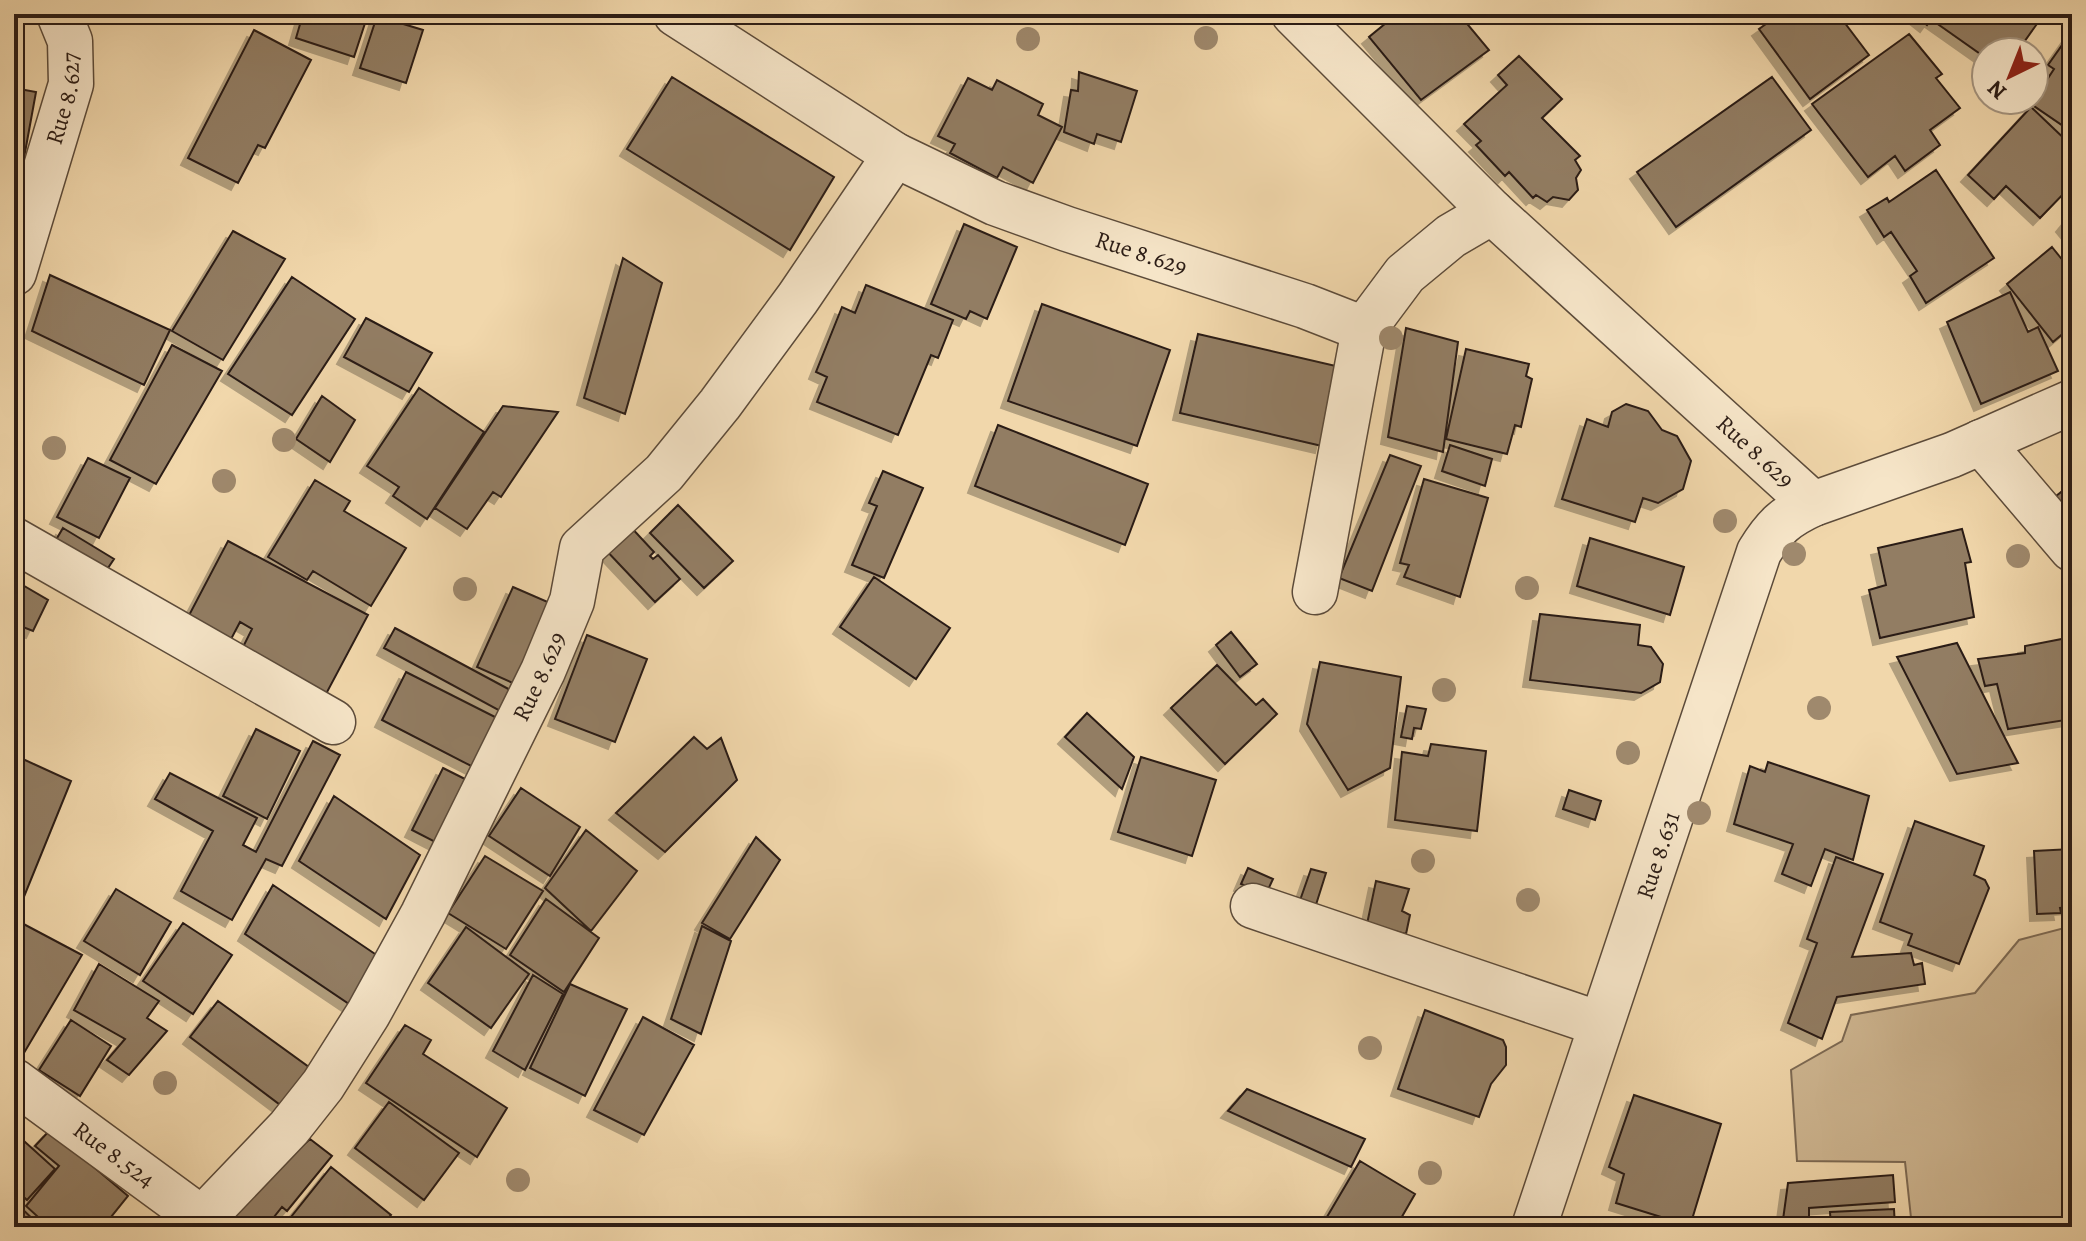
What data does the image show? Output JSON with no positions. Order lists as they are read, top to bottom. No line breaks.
{"streets":{"street":["Rue 8.627","Rue 8.629","Rue 8.631","Rue 8.524"]},"crossings":[["Rue 8.629","Rue 8.631"],["Rue 8.629","Rue 8.524"]],"north":"bottom left"}
